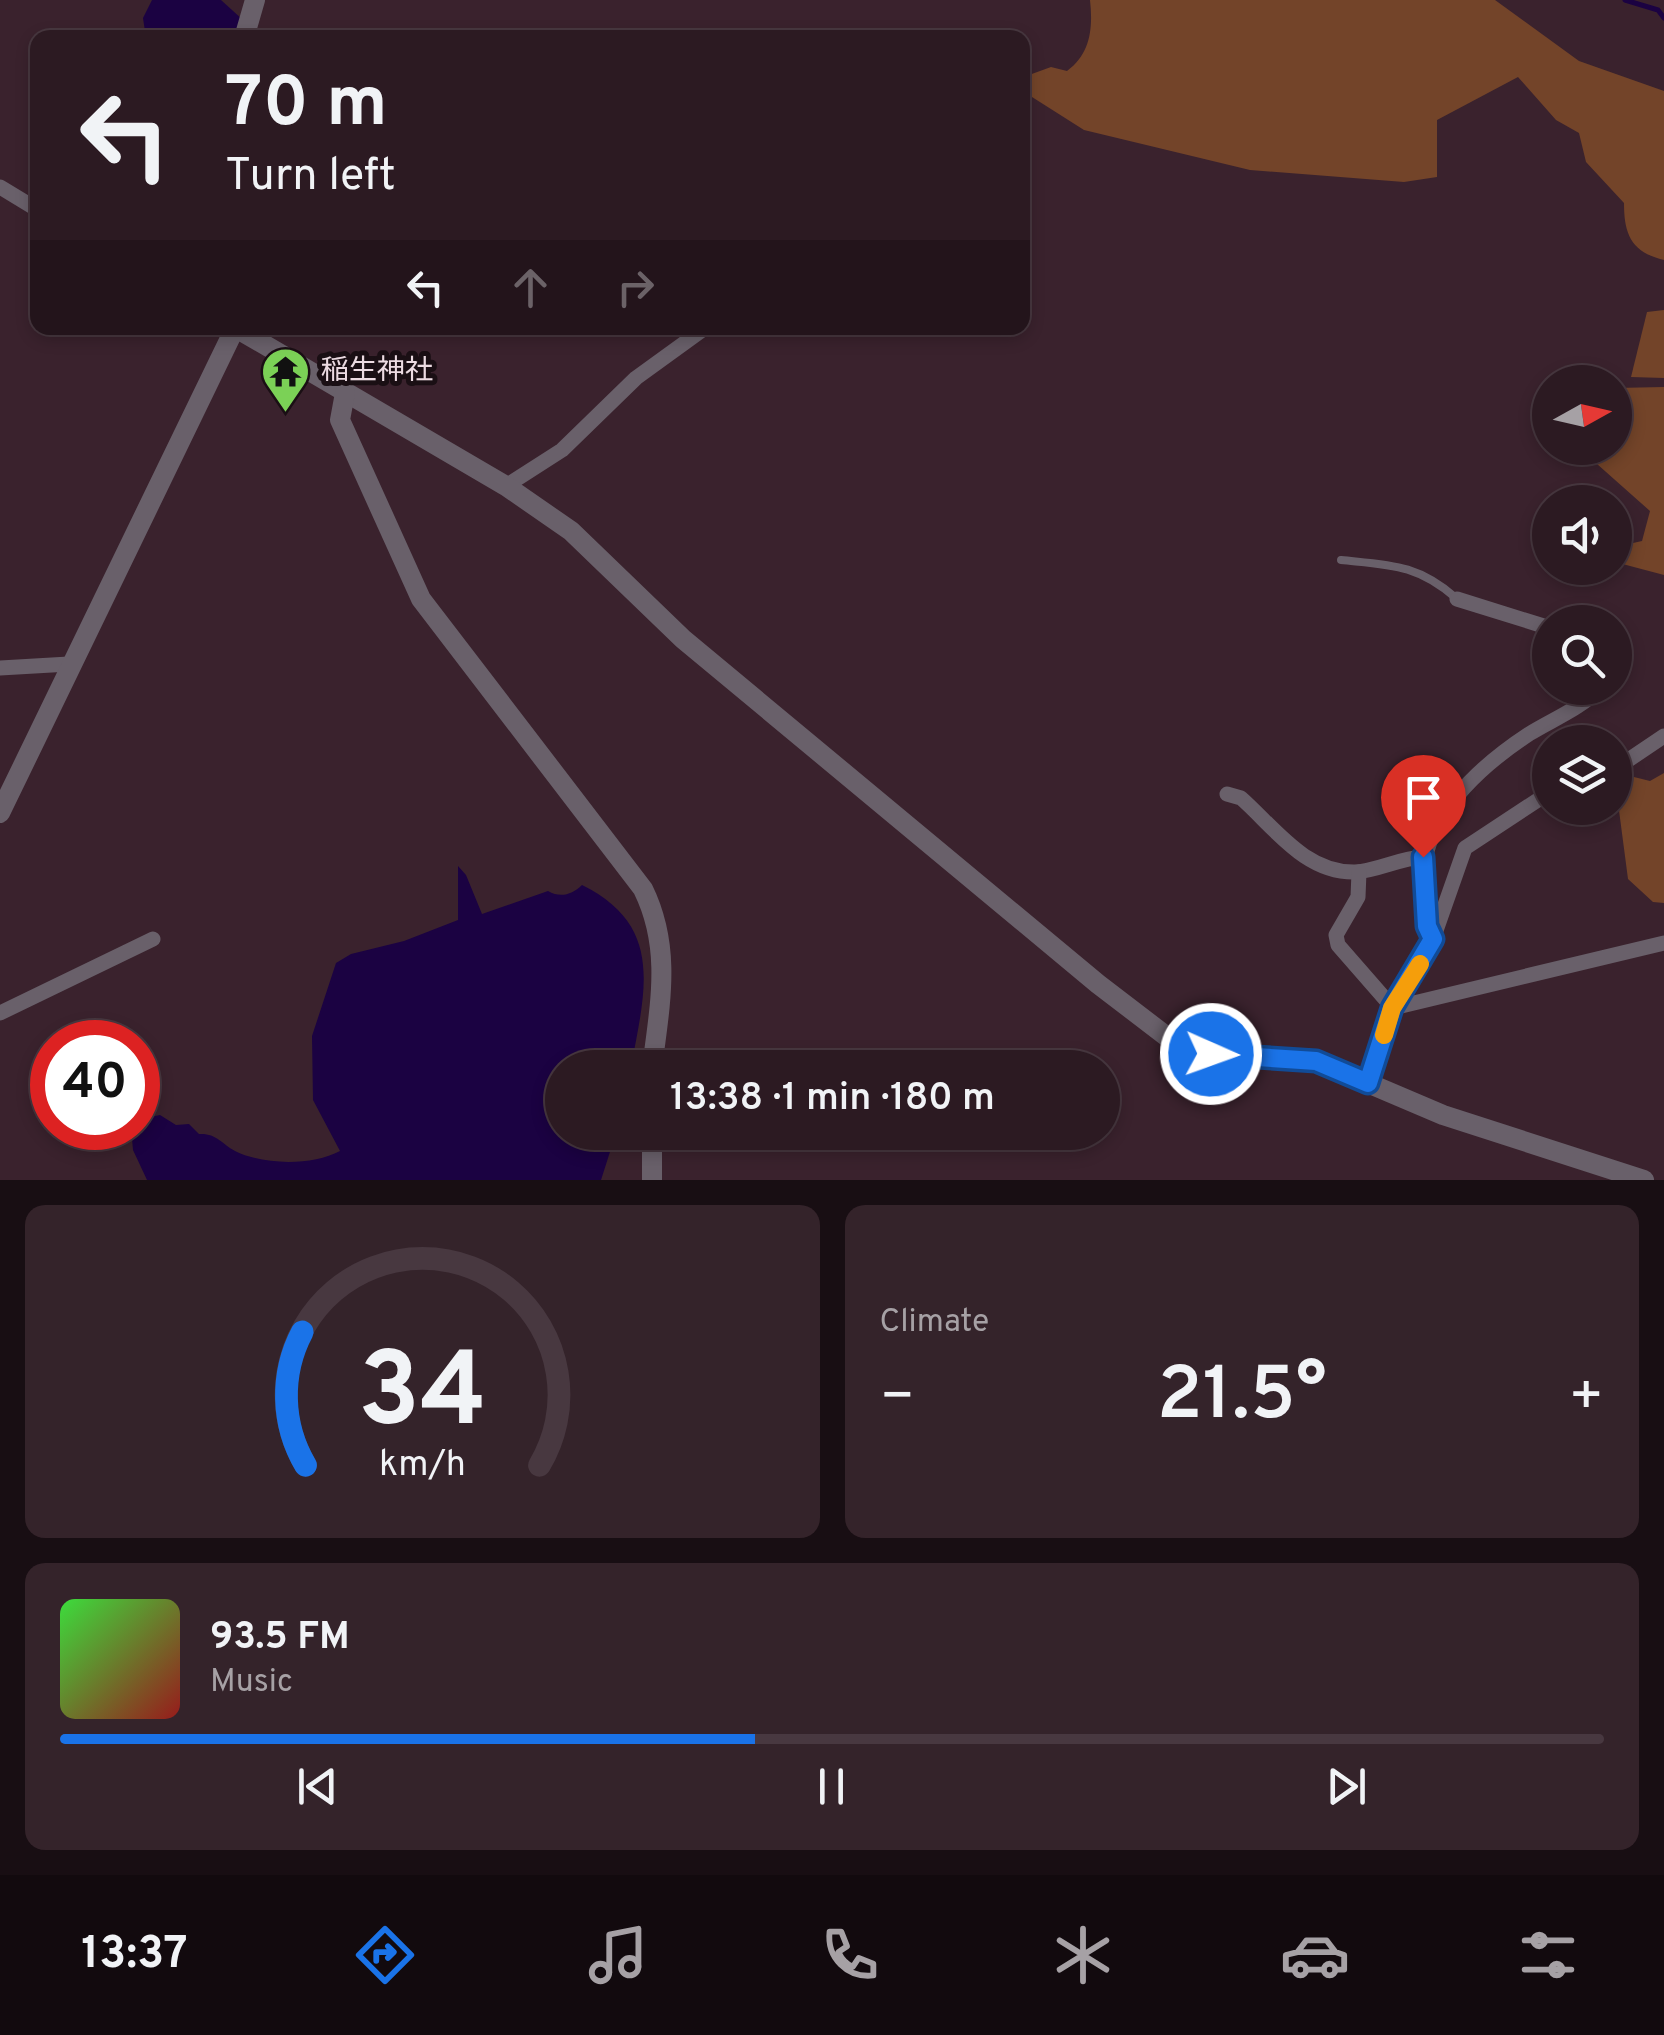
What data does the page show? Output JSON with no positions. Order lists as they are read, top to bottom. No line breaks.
{"places":{"temple":["稲生神社"]},"north":"right","page":{"turn":["70 m","Turn left"],"limit":"40","trip":"13:38 · 1 min · 180 m","tile":"Climate","heat":["−","21.5°","+"],"song":["93.5 FM","Music"],"tabs":"13:37","gauge":["34","km/h"]}}
